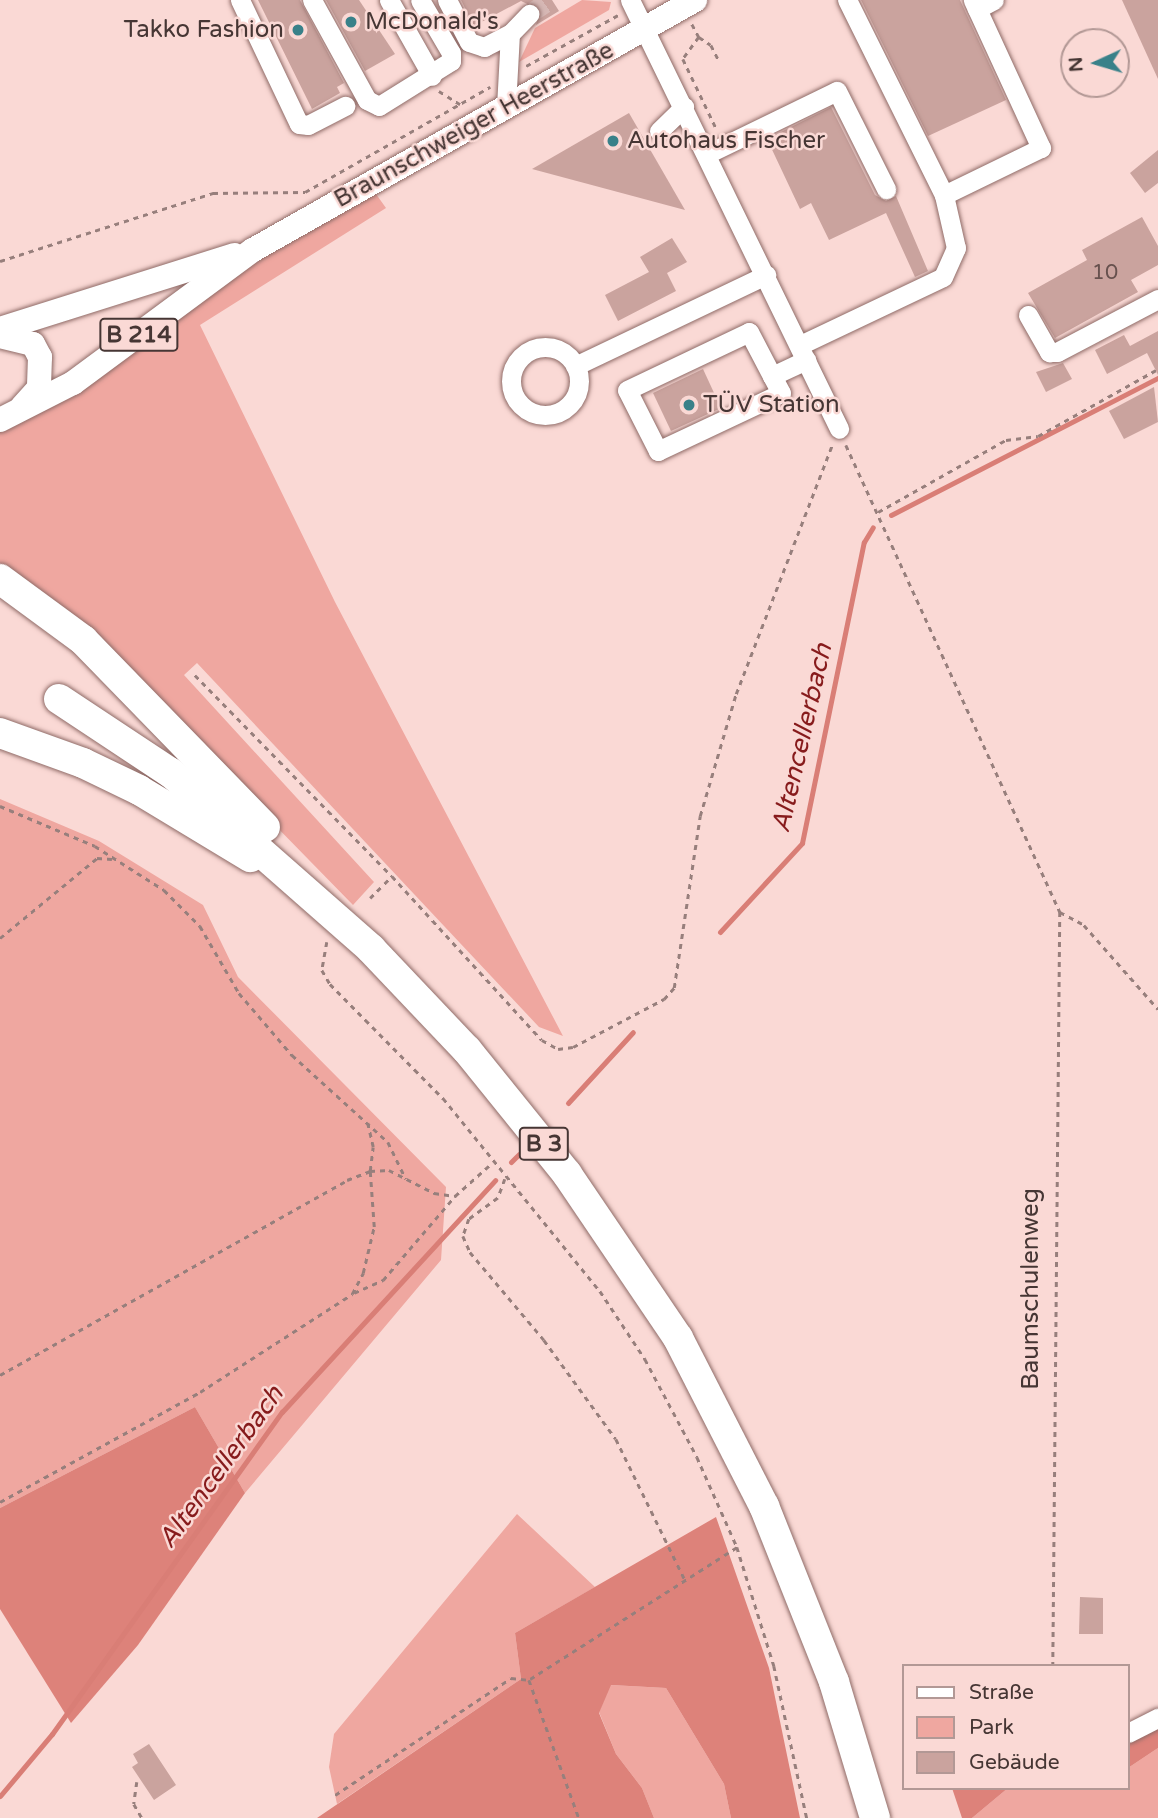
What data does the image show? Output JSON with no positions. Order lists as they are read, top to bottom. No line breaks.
{"streets":{"highway":["B 3"],"main road":["Braunschweiger Heerstraße","B 214"],"path":["Baumschulenweg"]},"crossings":[["Braunschweiger Heerstraße","B 214"]],"water":["Altencellerbach"],"places":["McDonald's","Takko Fashion","Autohaus Fischer","TÜV Station"],"house_numbers":["10"],"legend":["Straße","Park","Gebäude"],"north":"left"}
